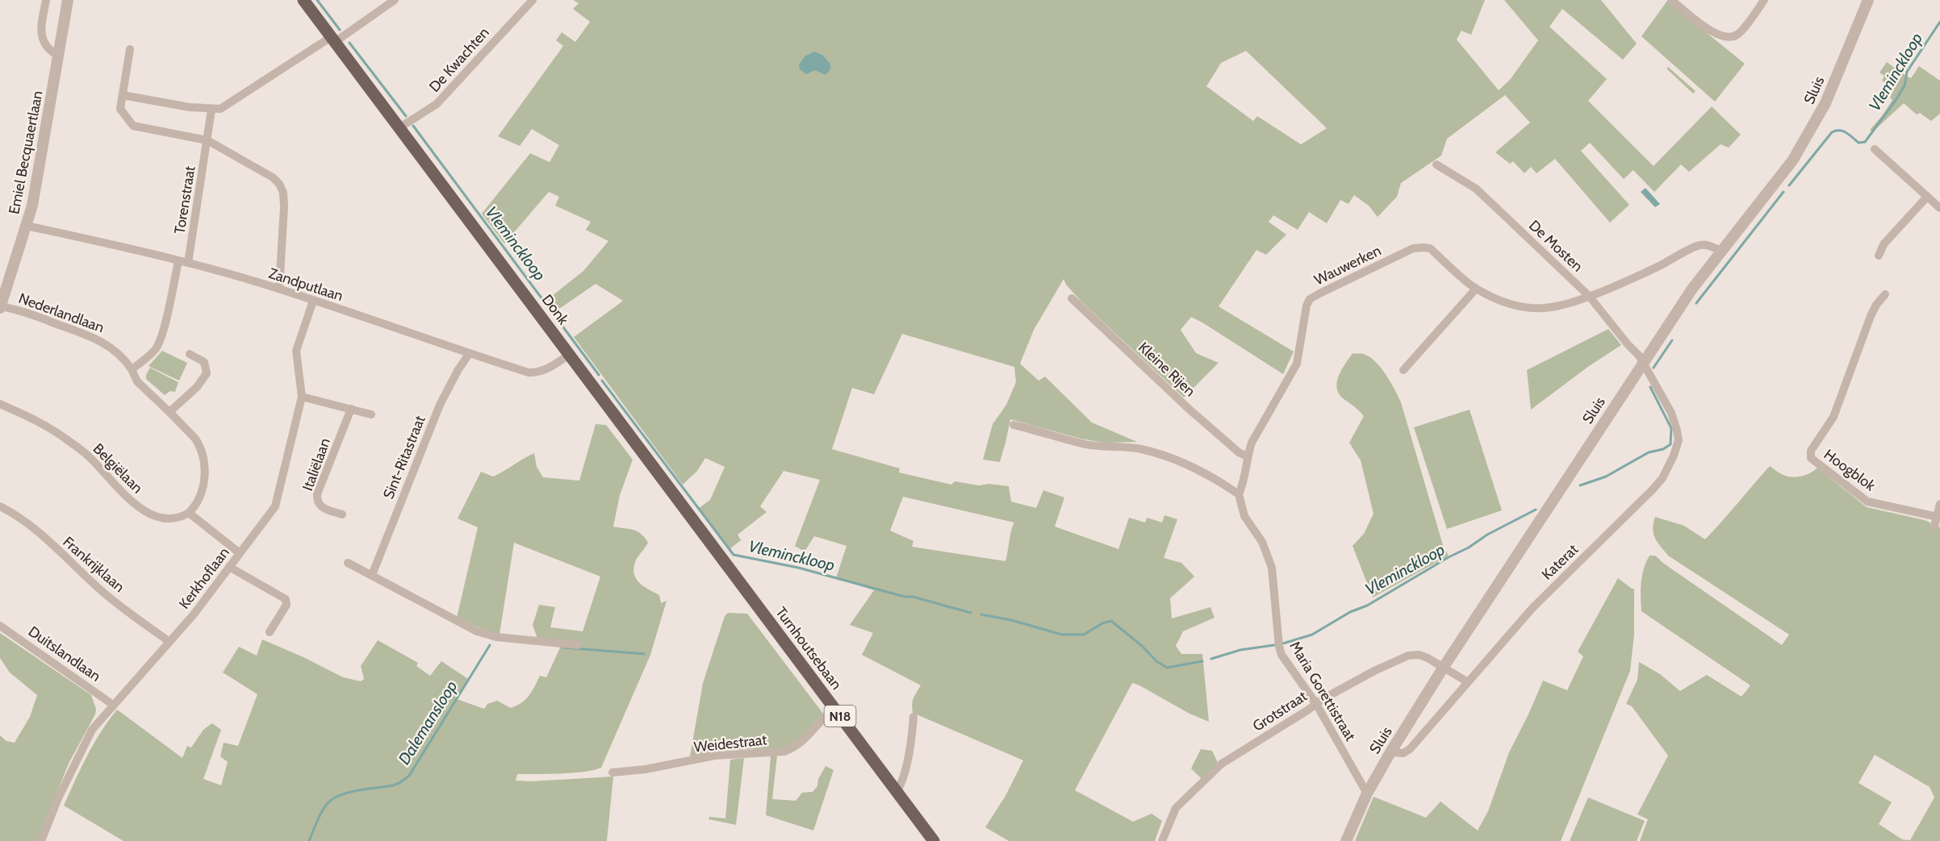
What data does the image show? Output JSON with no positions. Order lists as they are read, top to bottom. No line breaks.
{"streets":{"main road":["Donk","Turnhoutsebaan","N18"],"street":["De Kwachten","Sluis","Emiel Becquaertlaan","Torenstraat","De Mosten","Wauwerken","Zandputlaan","Nederlandlaan","Kleine Rijen","Sint-Ritastraat","Italiëlaan","Belgiëlaan","Hoogblok","Katerat","Frankrijklaan","Kerkhoflaan","Duitslandlaan","Maria Gorettistraat","Grotstraat","Weidestraat"]},"crossings":[["De Kwachten","Donk"],["Sluis","De Mosten"],["Sluis","Wauwerken"],["Sluis","Katerat"],["Sluis","Maria Gorettistraat"],["Sluis","Grotstraat"],["Emiel Becquaertlaan","Zandputlaan"],["Emiel Becquaertlaan","Nederlandlaan"],["Torenstraat","Zandputlaan"],["De Mosten","Wauwerken"],["De Mosten","Katerat"],["Wauwerken","Kleine Rijen"],["Wauwerken","Maria Gorettistraat"],["Zandputlaan","Donk"],["Zandputlaan","Sint-Ritastraat"],["Zandputlaan","Kerkhoflaan"],["Donk","Turnhoutsebaan"],["Nederlandlaan","Belgiëlaan"],["Katerat","Grotstraat"],["Frankrijklaan","Kerkhoflaan"],["Kerkhoflaan","Duitslandlaan"],["Turnhoutsebaan","Weidestraat"],["Maria Gorettistraat","Grotstraat"]],"water":["Vleminckloop","Dalemansloop"]}
